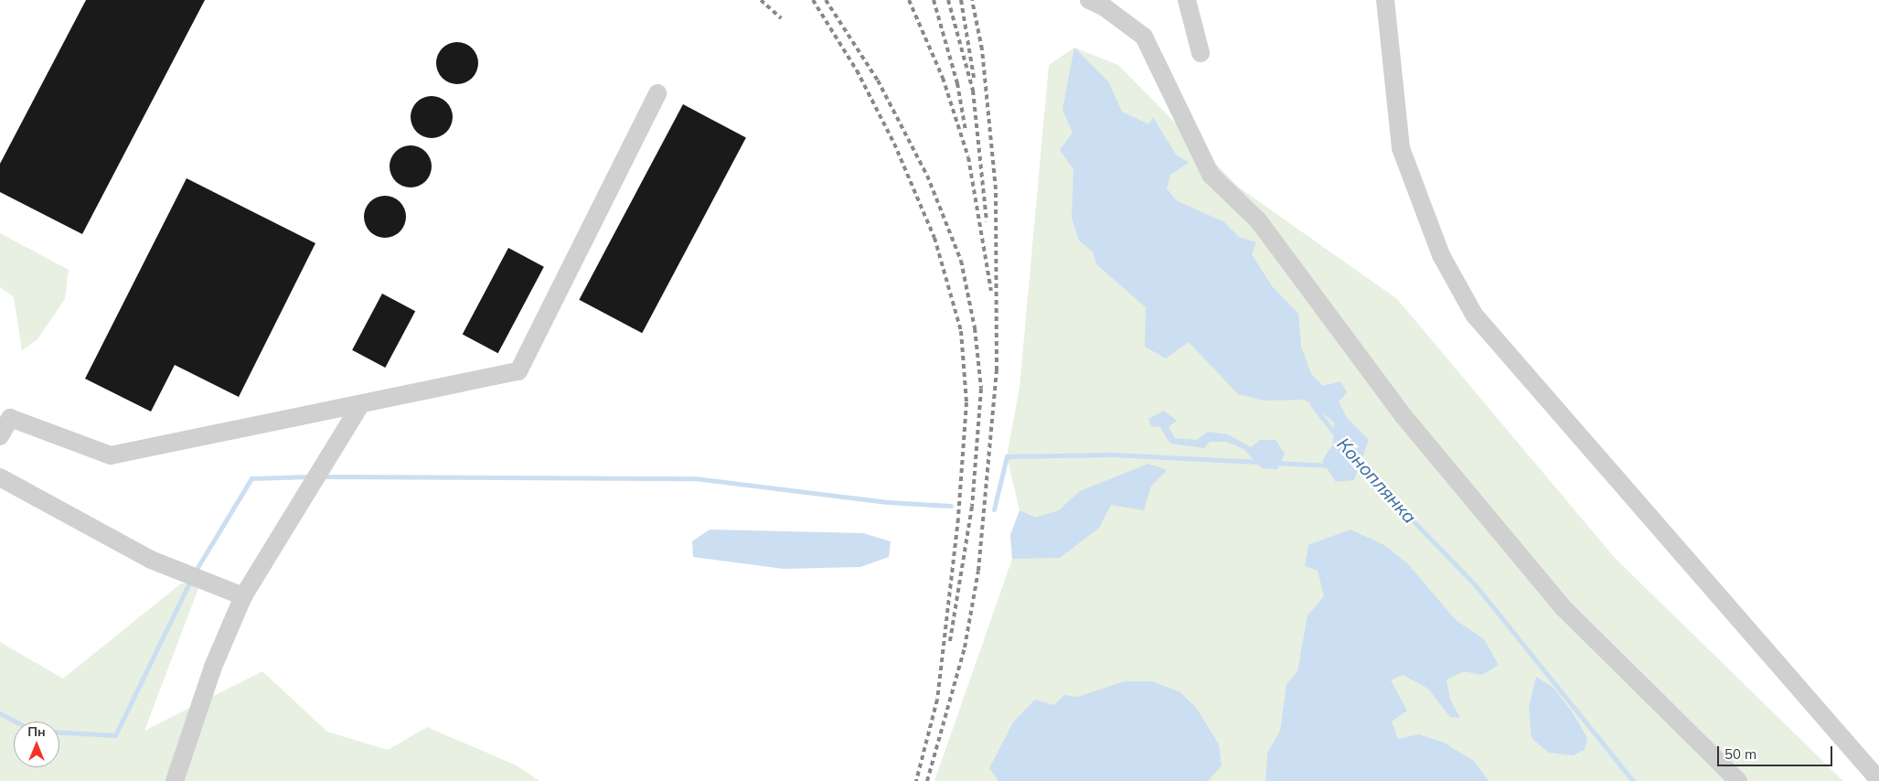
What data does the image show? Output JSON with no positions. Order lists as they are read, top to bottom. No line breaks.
{"water":["Коноплянка"],"scale_bar":"50 m","north":"top"}
